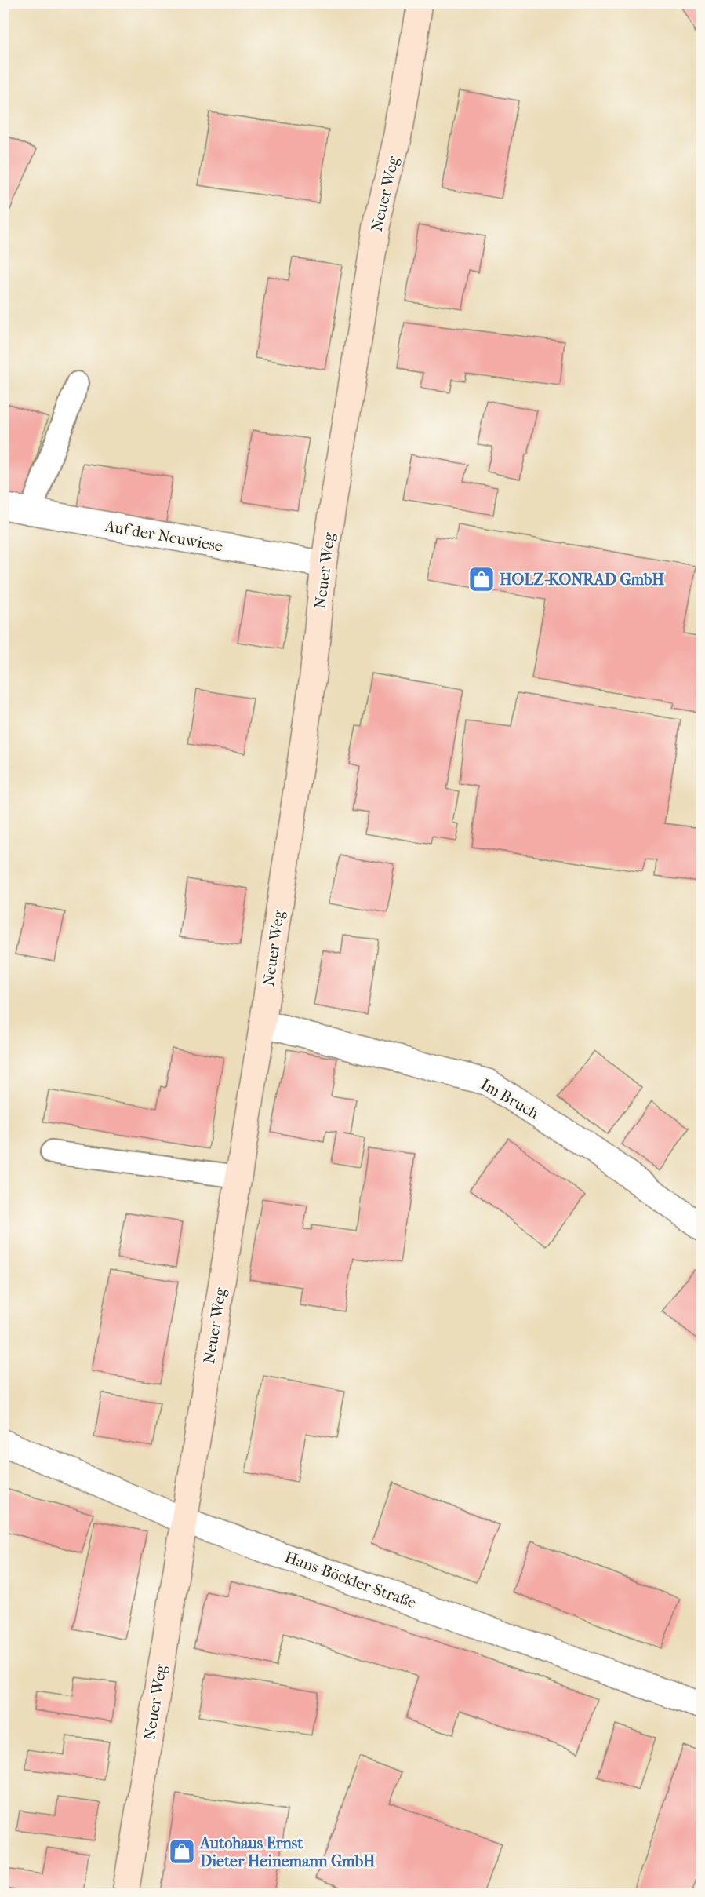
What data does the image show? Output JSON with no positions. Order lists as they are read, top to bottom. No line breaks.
{"streets":{"street":["Neuer Weg","Auf der Neuwiese","Im Bruch","Hans-Böckler-Straße"]},"crossings":[["Neuer Weg","Auf der Neuwiese"],["Neuer Weg","Im Bruch"],["Neuer Weg","Hans-Böckler-Straße"]],"places":{"shop":["HOLZ-KONRAD GmbH","Autohaus Ernst Dieter Heinemann GmbH"]}}
